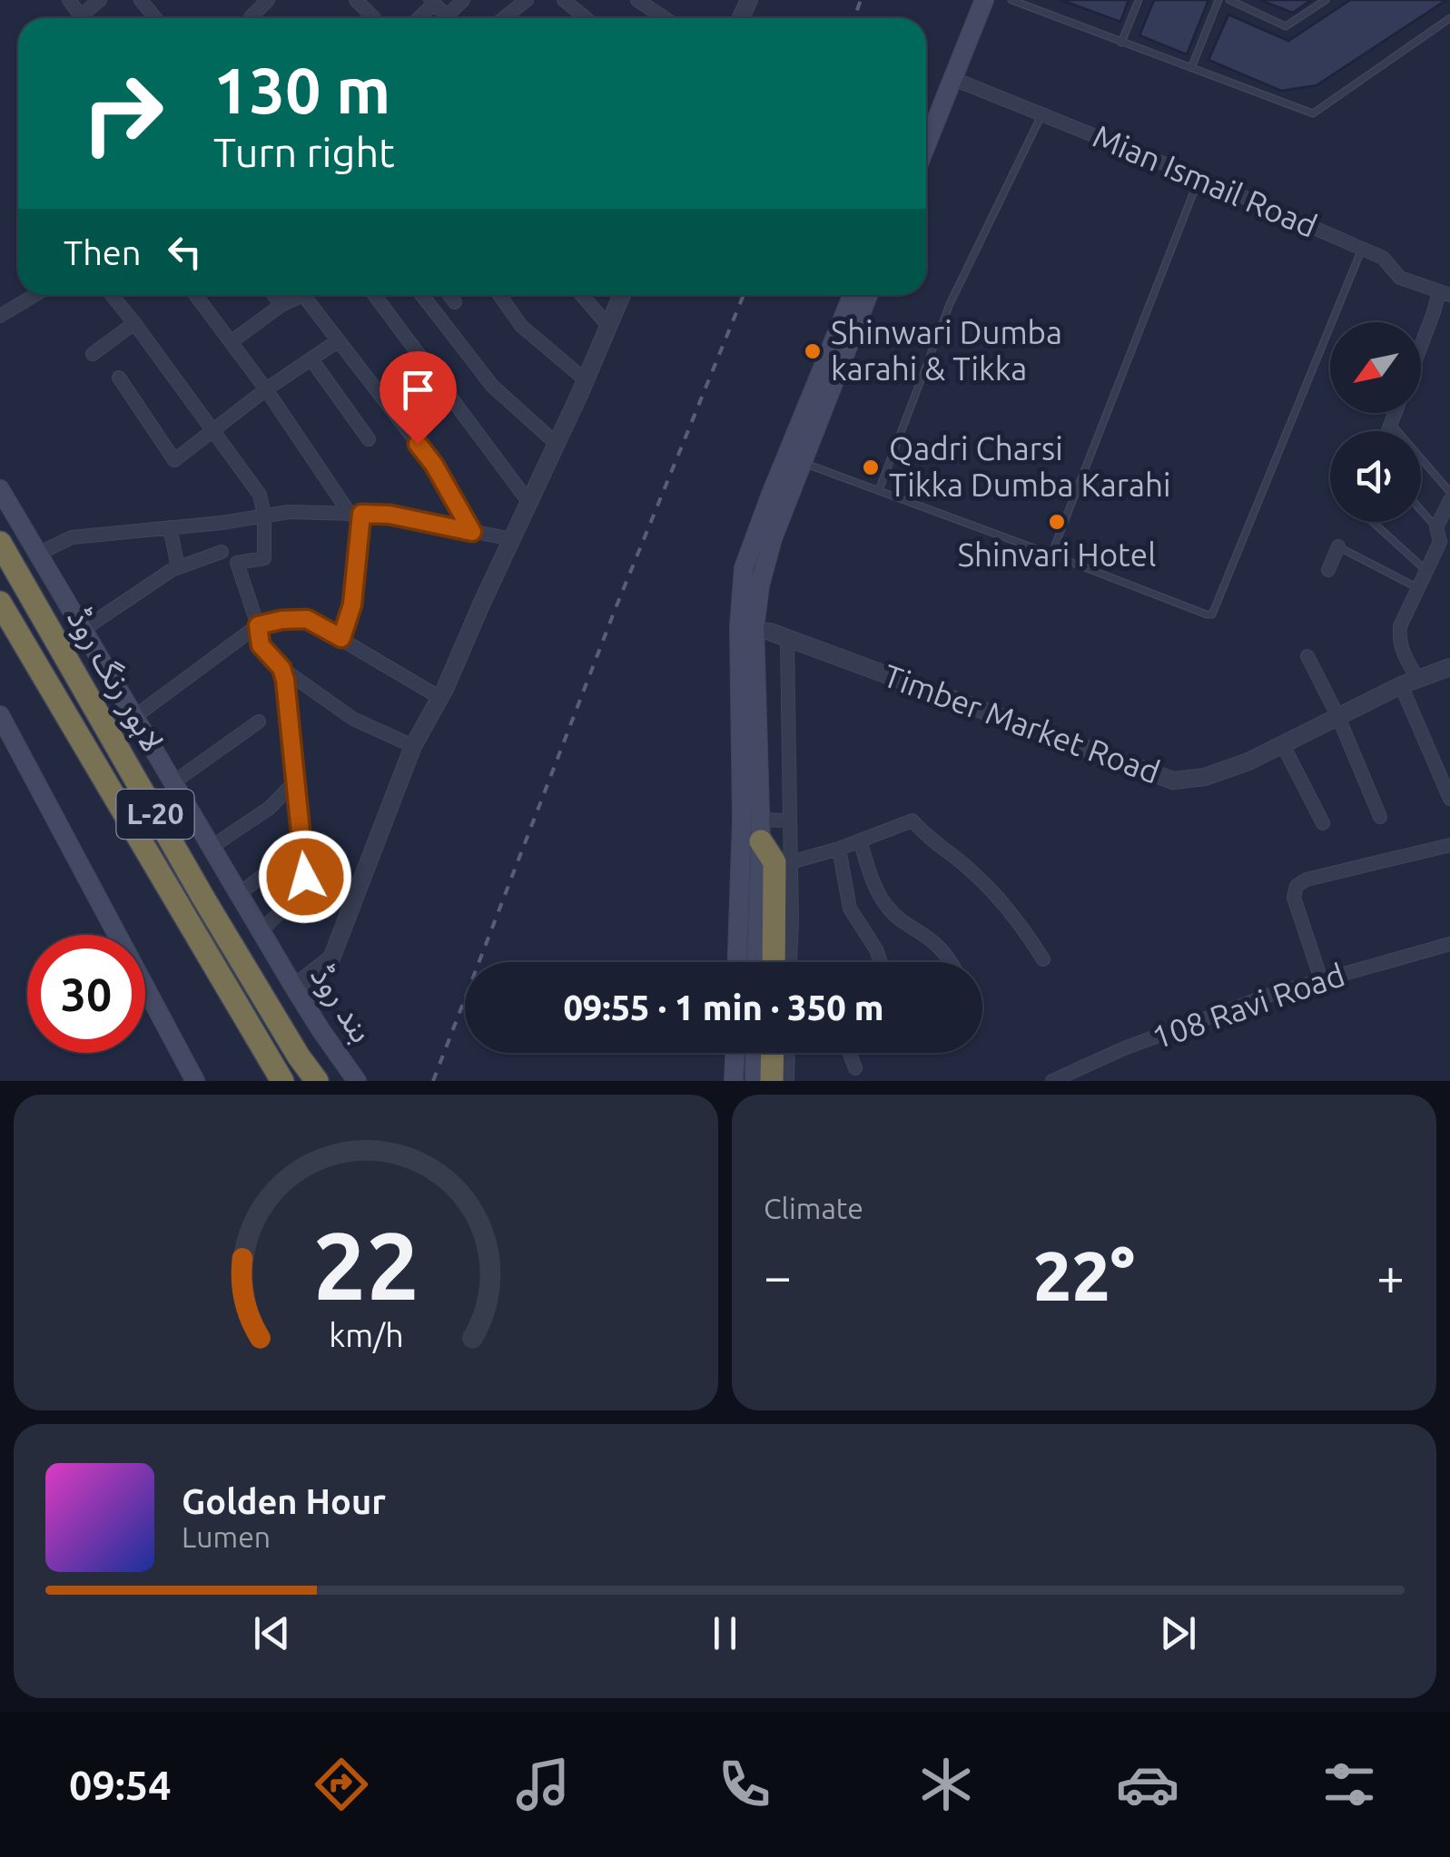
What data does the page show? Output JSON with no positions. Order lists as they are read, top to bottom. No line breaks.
{"streets":{"highway":["لاہور رنگ روڈ","L-20"],"main road":["بند روڈ"],"street":["Mian Ismail Road","Timber Market Road","108 Ravi Road"]},"places":["Shinwari Dumba karahi & Tikka","Qadri Charsi Tikka Dumba Karahi","Shinvari Hotel"],"north":"bottom left","page":{"turn":["130 m","Turn right"],"then":"Then","limit":"30","trip":"09:55 · 1 min · 350 m","tile":"Climate","heat":["−","22°","+"],"song":["Golden Hour","Lumen"],"tabs":"09:54","gauge":["22","km/h"]}}
